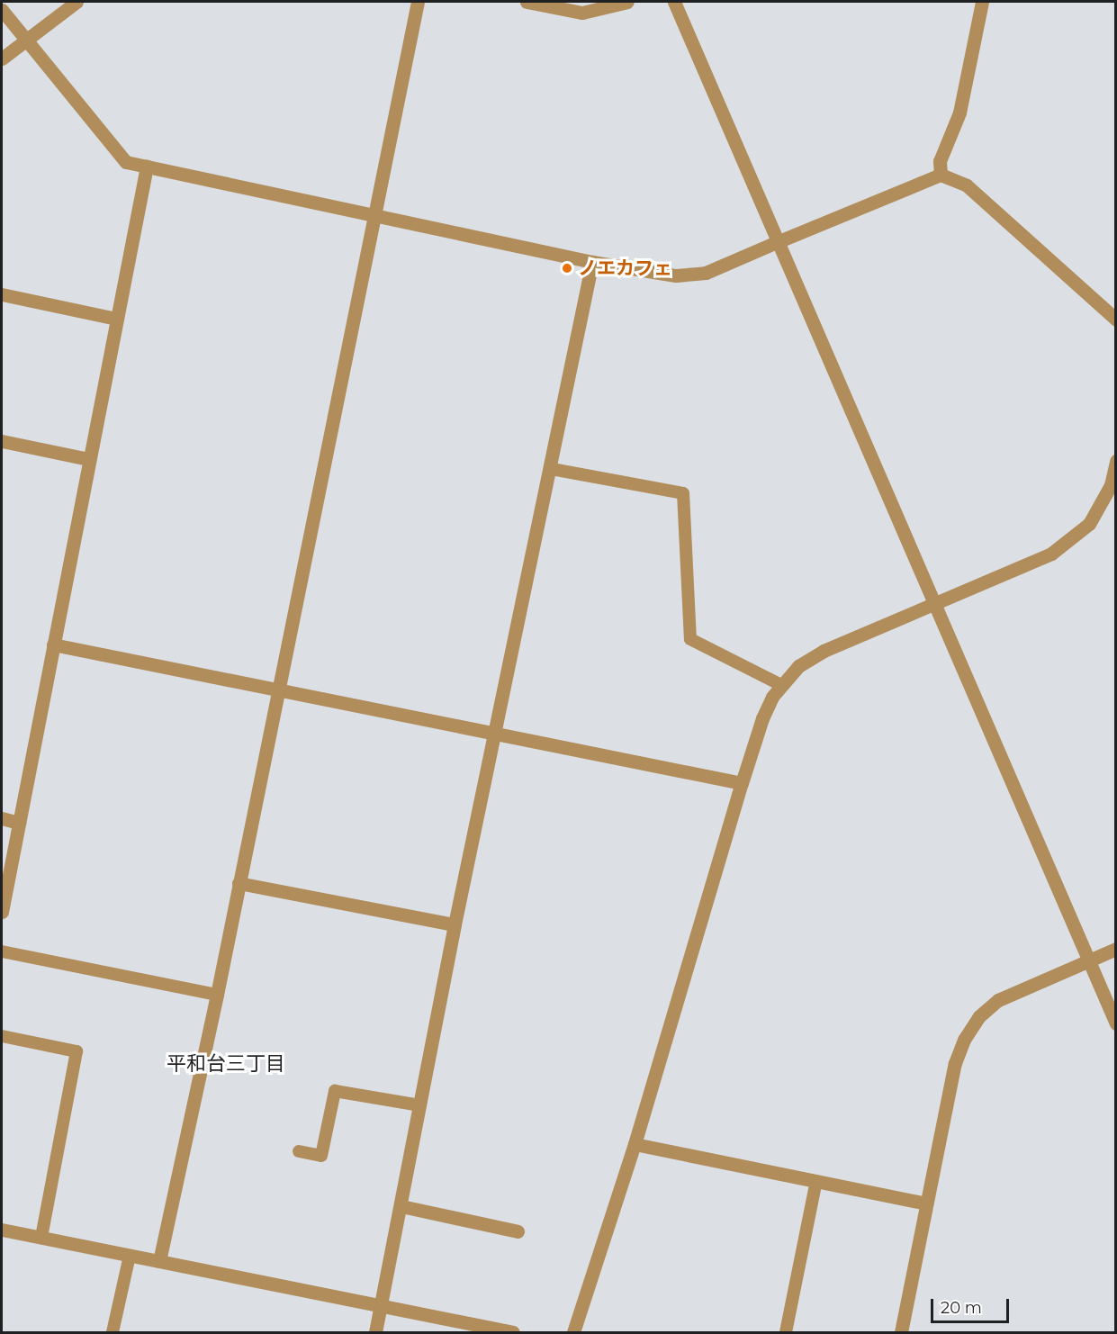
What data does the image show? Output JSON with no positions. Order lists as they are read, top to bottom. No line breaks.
{"districts":["平和台三丁目"],"places":["ノエカフェ"],"scale_bar":"20 m"}
